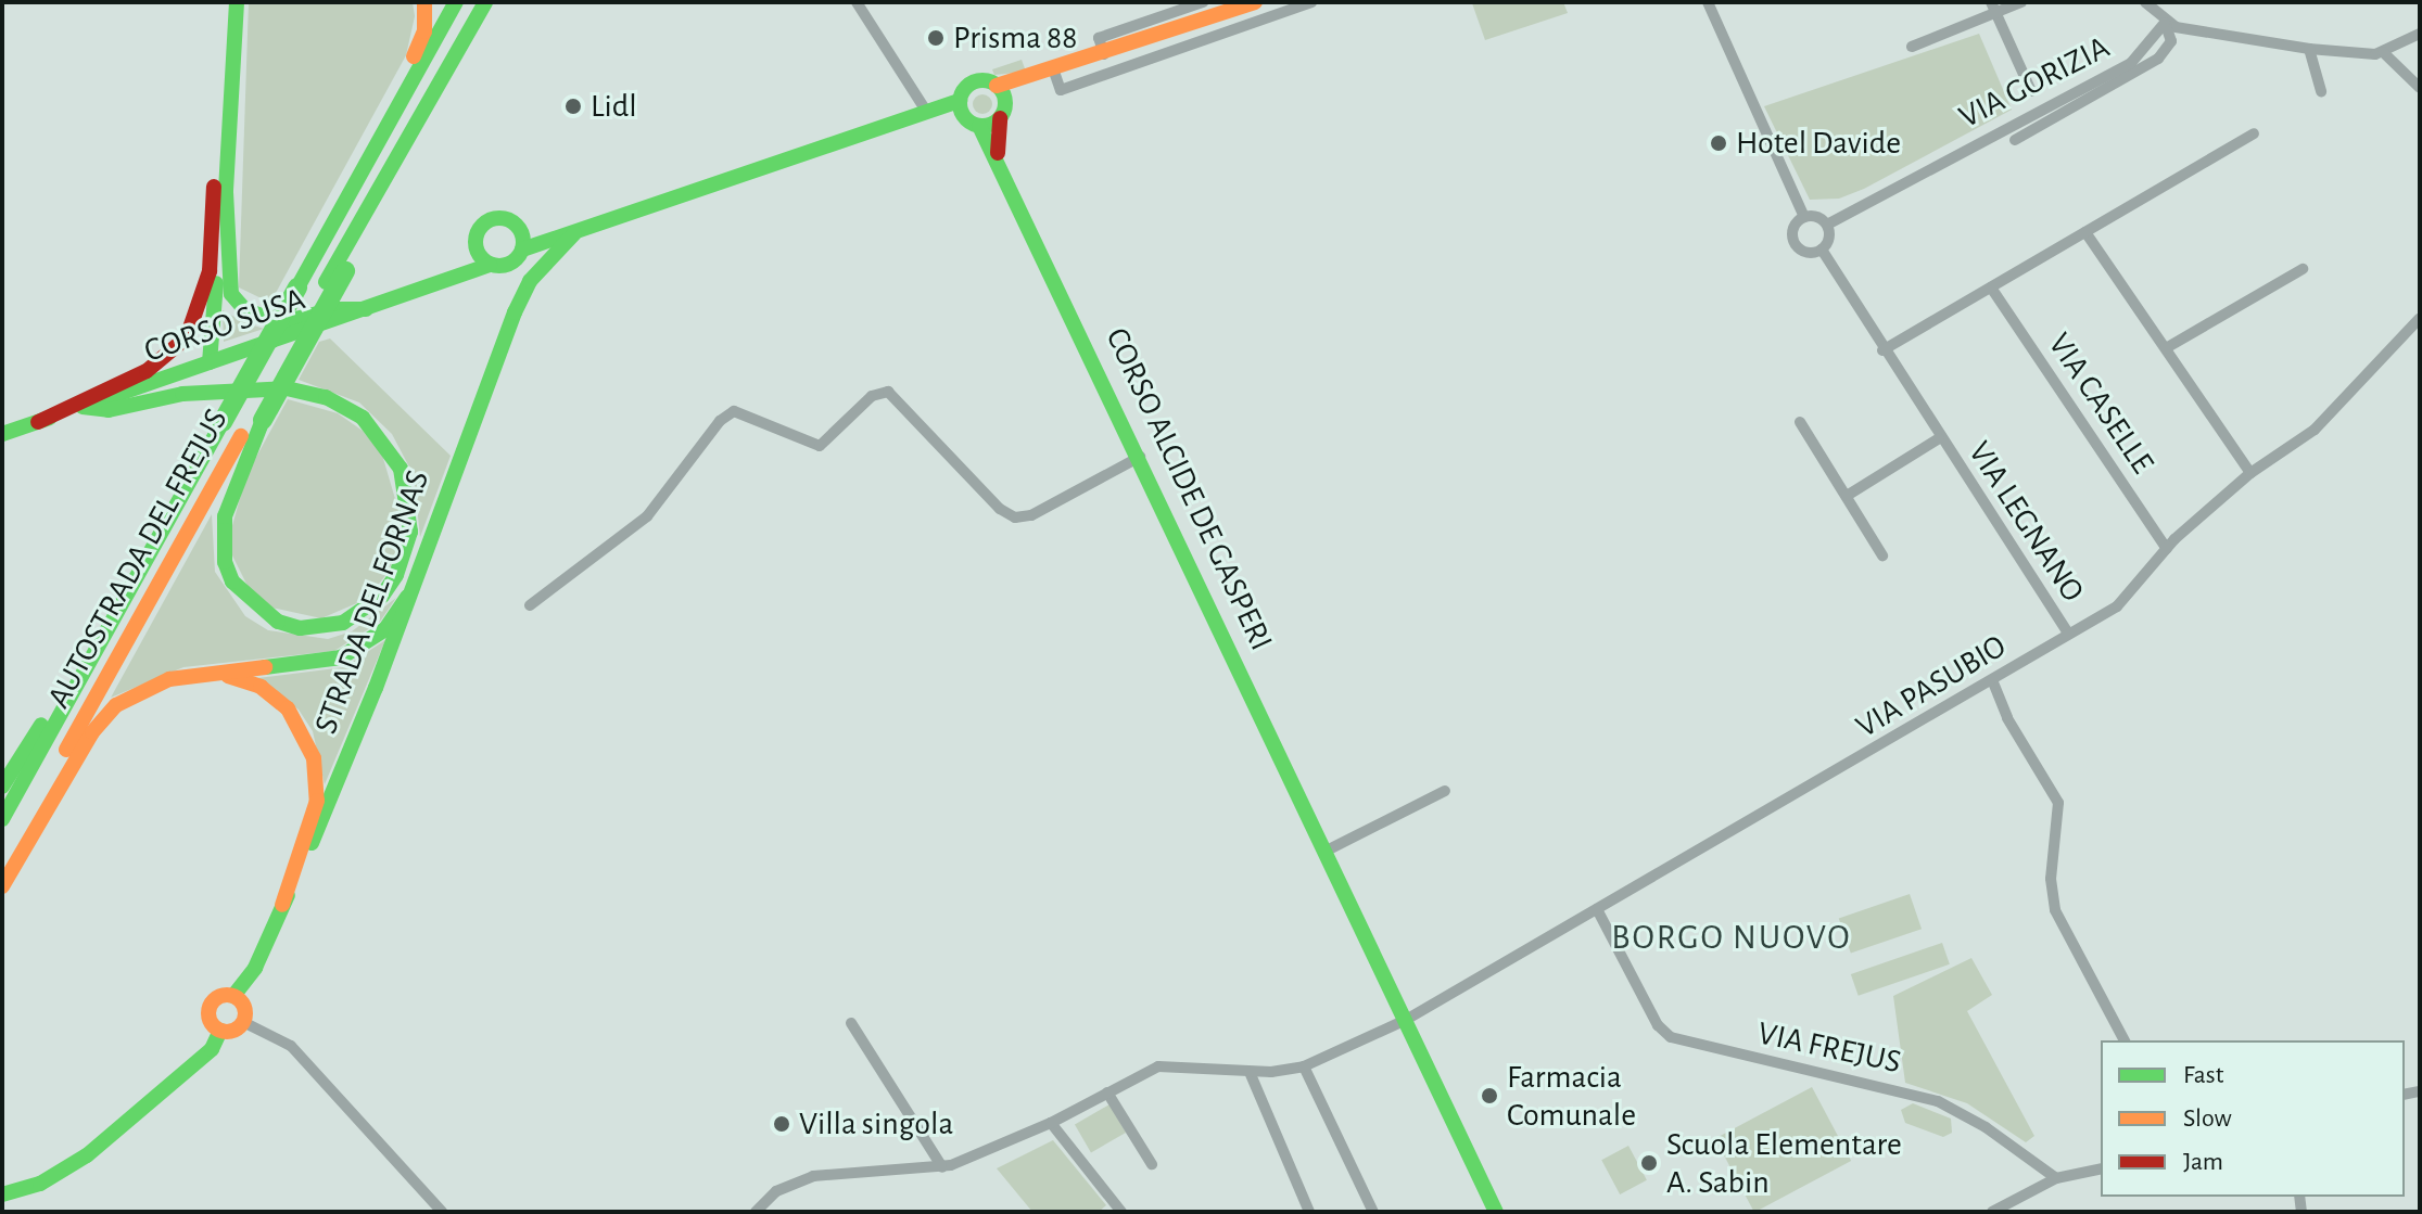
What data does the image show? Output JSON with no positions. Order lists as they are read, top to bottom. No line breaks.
{"streets":{"main road":["CORSO SUSA","CORSO ALCIDE DE GASPERI","AUTOSTRADA DEL FREJUS","STRADA DEL FORNAS"],"street":["VIA GORIZIA","VIA CASELLE","VIA LEGNANO","VIA PASUBIO","VIA FREJUS"]},"crossings":[["VIA GORIZIA","VIA LEGNANO"],["VIA CASELLE","VIA PASUBIO"],["CORSO ALCIDE DE GASPERI","VIA PASUBIO"],["VIA LEGNANO","VIA PASUBIO"],["VIA PASUBIO","VIA FREJUS"]],"districts":["BORGO NUOVO"],"places":["Prisma 88","Lidl","Hotel Davide","Farmacia Comunale","Villa singola","Scuola Elementare A. Sabin"],"legend":["Fast","Slow","Jam"]}
